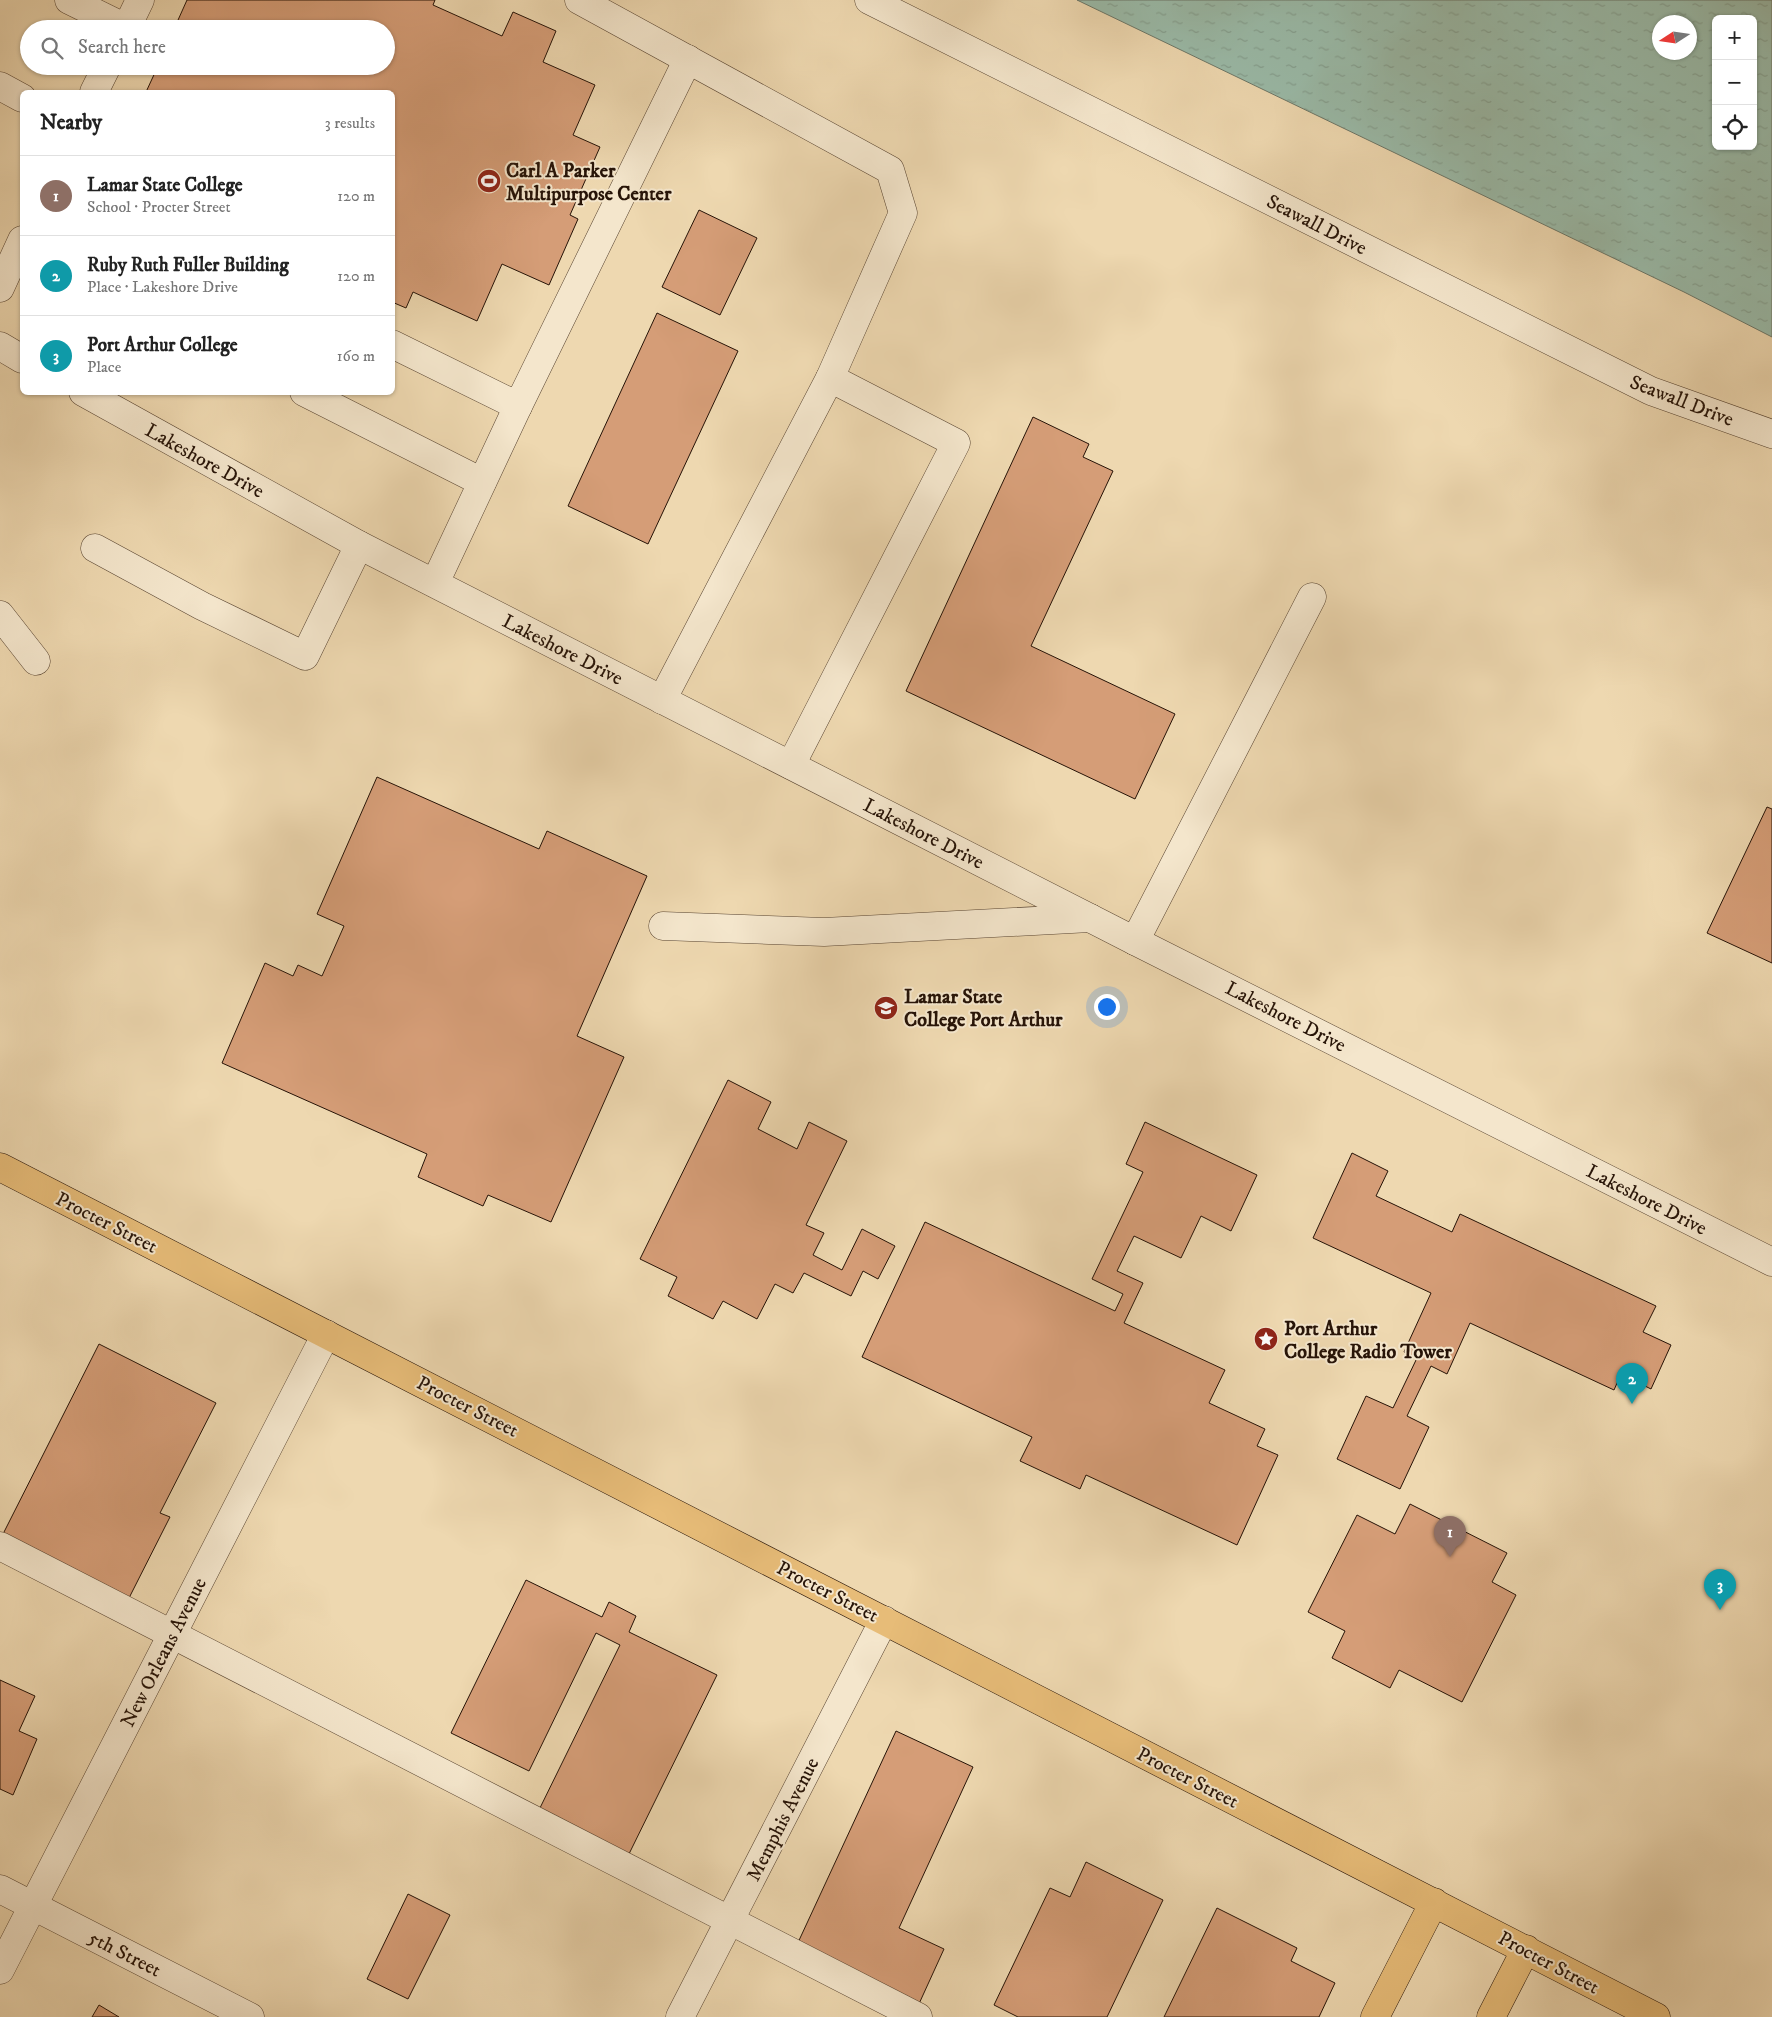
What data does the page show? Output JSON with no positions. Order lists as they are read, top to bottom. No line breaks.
{"streets":{"main road":["Procter Street"],"street":["Seawall Drive","Lakeshore Drive","New Orleans Avenue","Memphis Avenue","5th Street"]},"crossings":[["Procter Street","New Orleans Avenue"],["Procter Street","Memphis Avenue"],["New Orleans Avenue","5th Street"]],"places":{"sports":["Carl A Parker Multipurpose Center"],"school or university":["Lamar State College Port Arthur"],"place":["Port Arthur College Radio Tower"]},"north":"left","page":{"map_buttons":["+","−"],"search":"Search here","heading":["Nearby","3 results"],"list":[{"mark":"1","name":"Lamar State College","note":"School · Procter Street","value":"120 m"},{"mark":"2","name":"Ruby Ruth Fuller Building","note":"Place · Lakeshore Drive","value":"120 m"},{"mark":"3","name":"Port Arthur College","note":"Place","value":"160 m"}],"pins":["2","1","3"]}}
